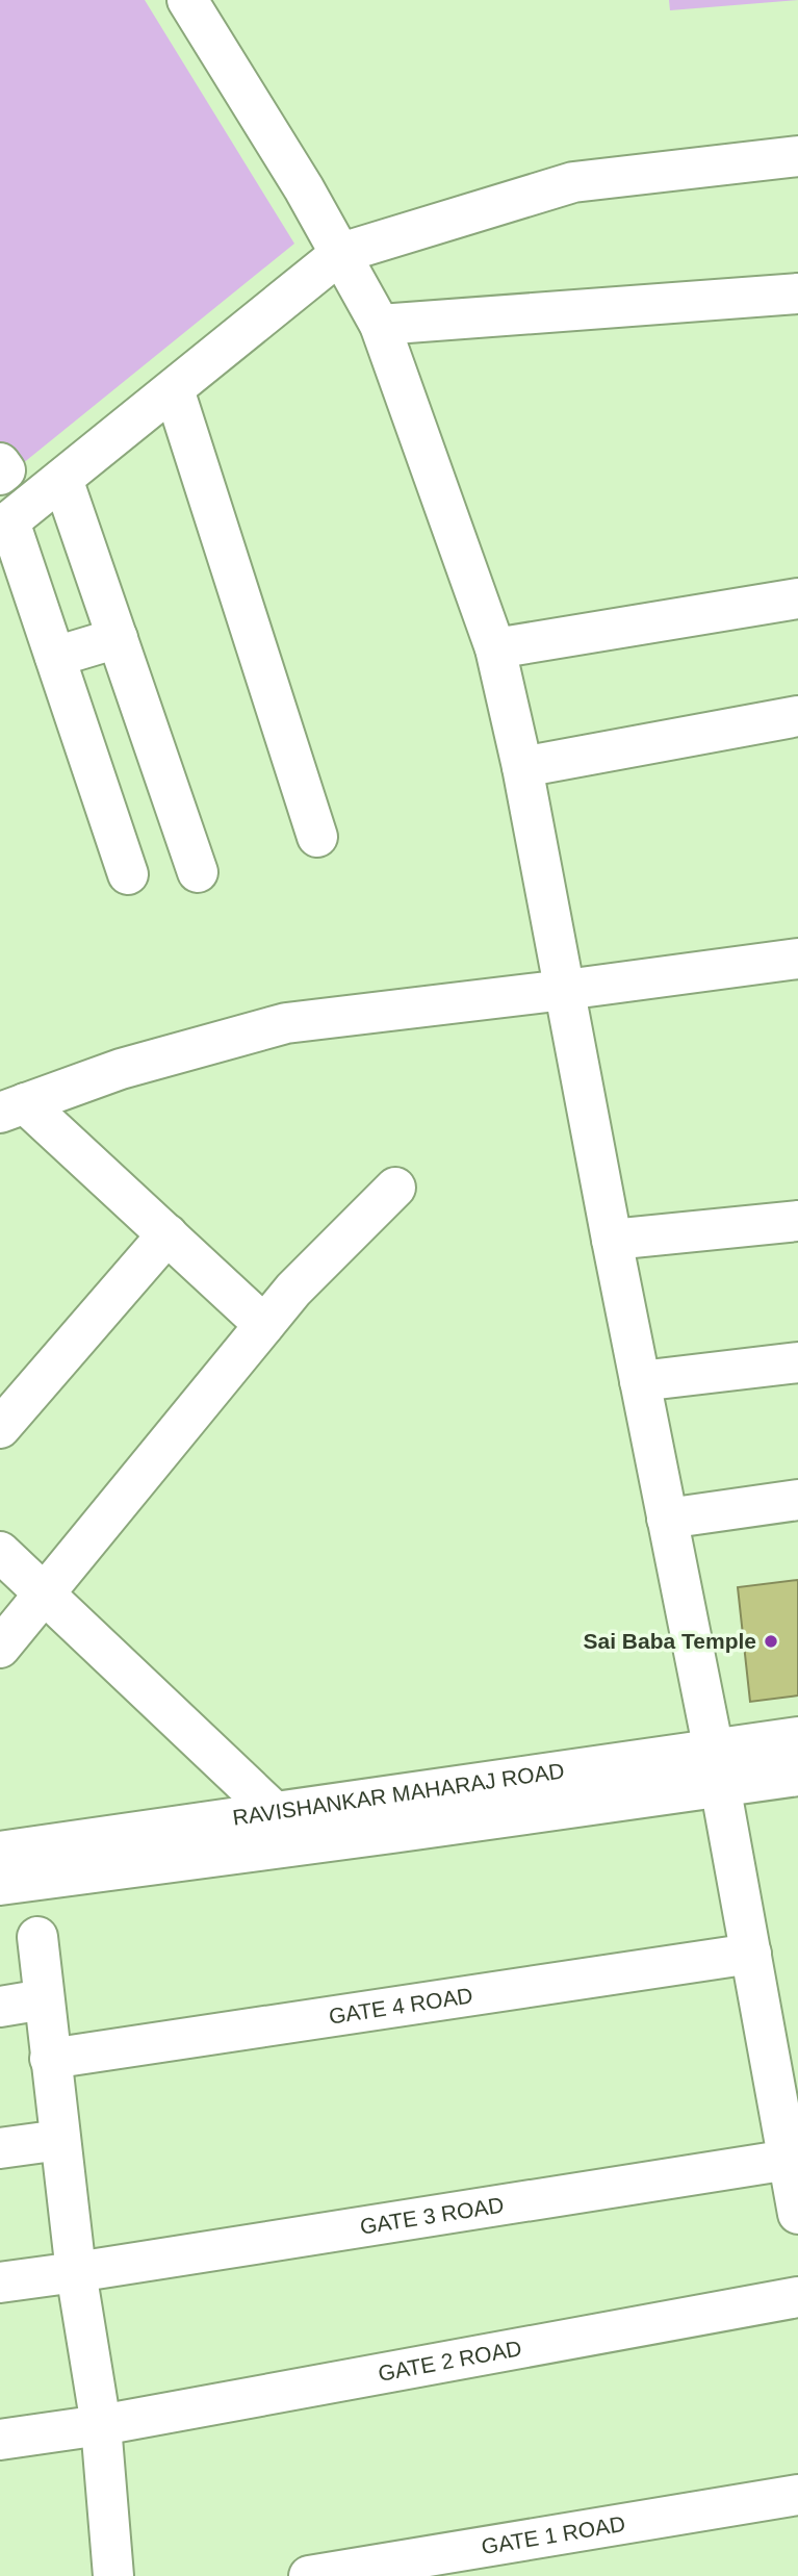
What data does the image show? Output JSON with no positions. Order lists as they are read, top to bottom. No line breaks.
{"streets":{"street":["RAVISHANKAR MAHARAJ ROAD","GATE 4 ROAD","GATE 3 ROAD","GATE 2 ROAD","GATE 1 ROAD"]},"places":["Sai Baba Temple"]}
